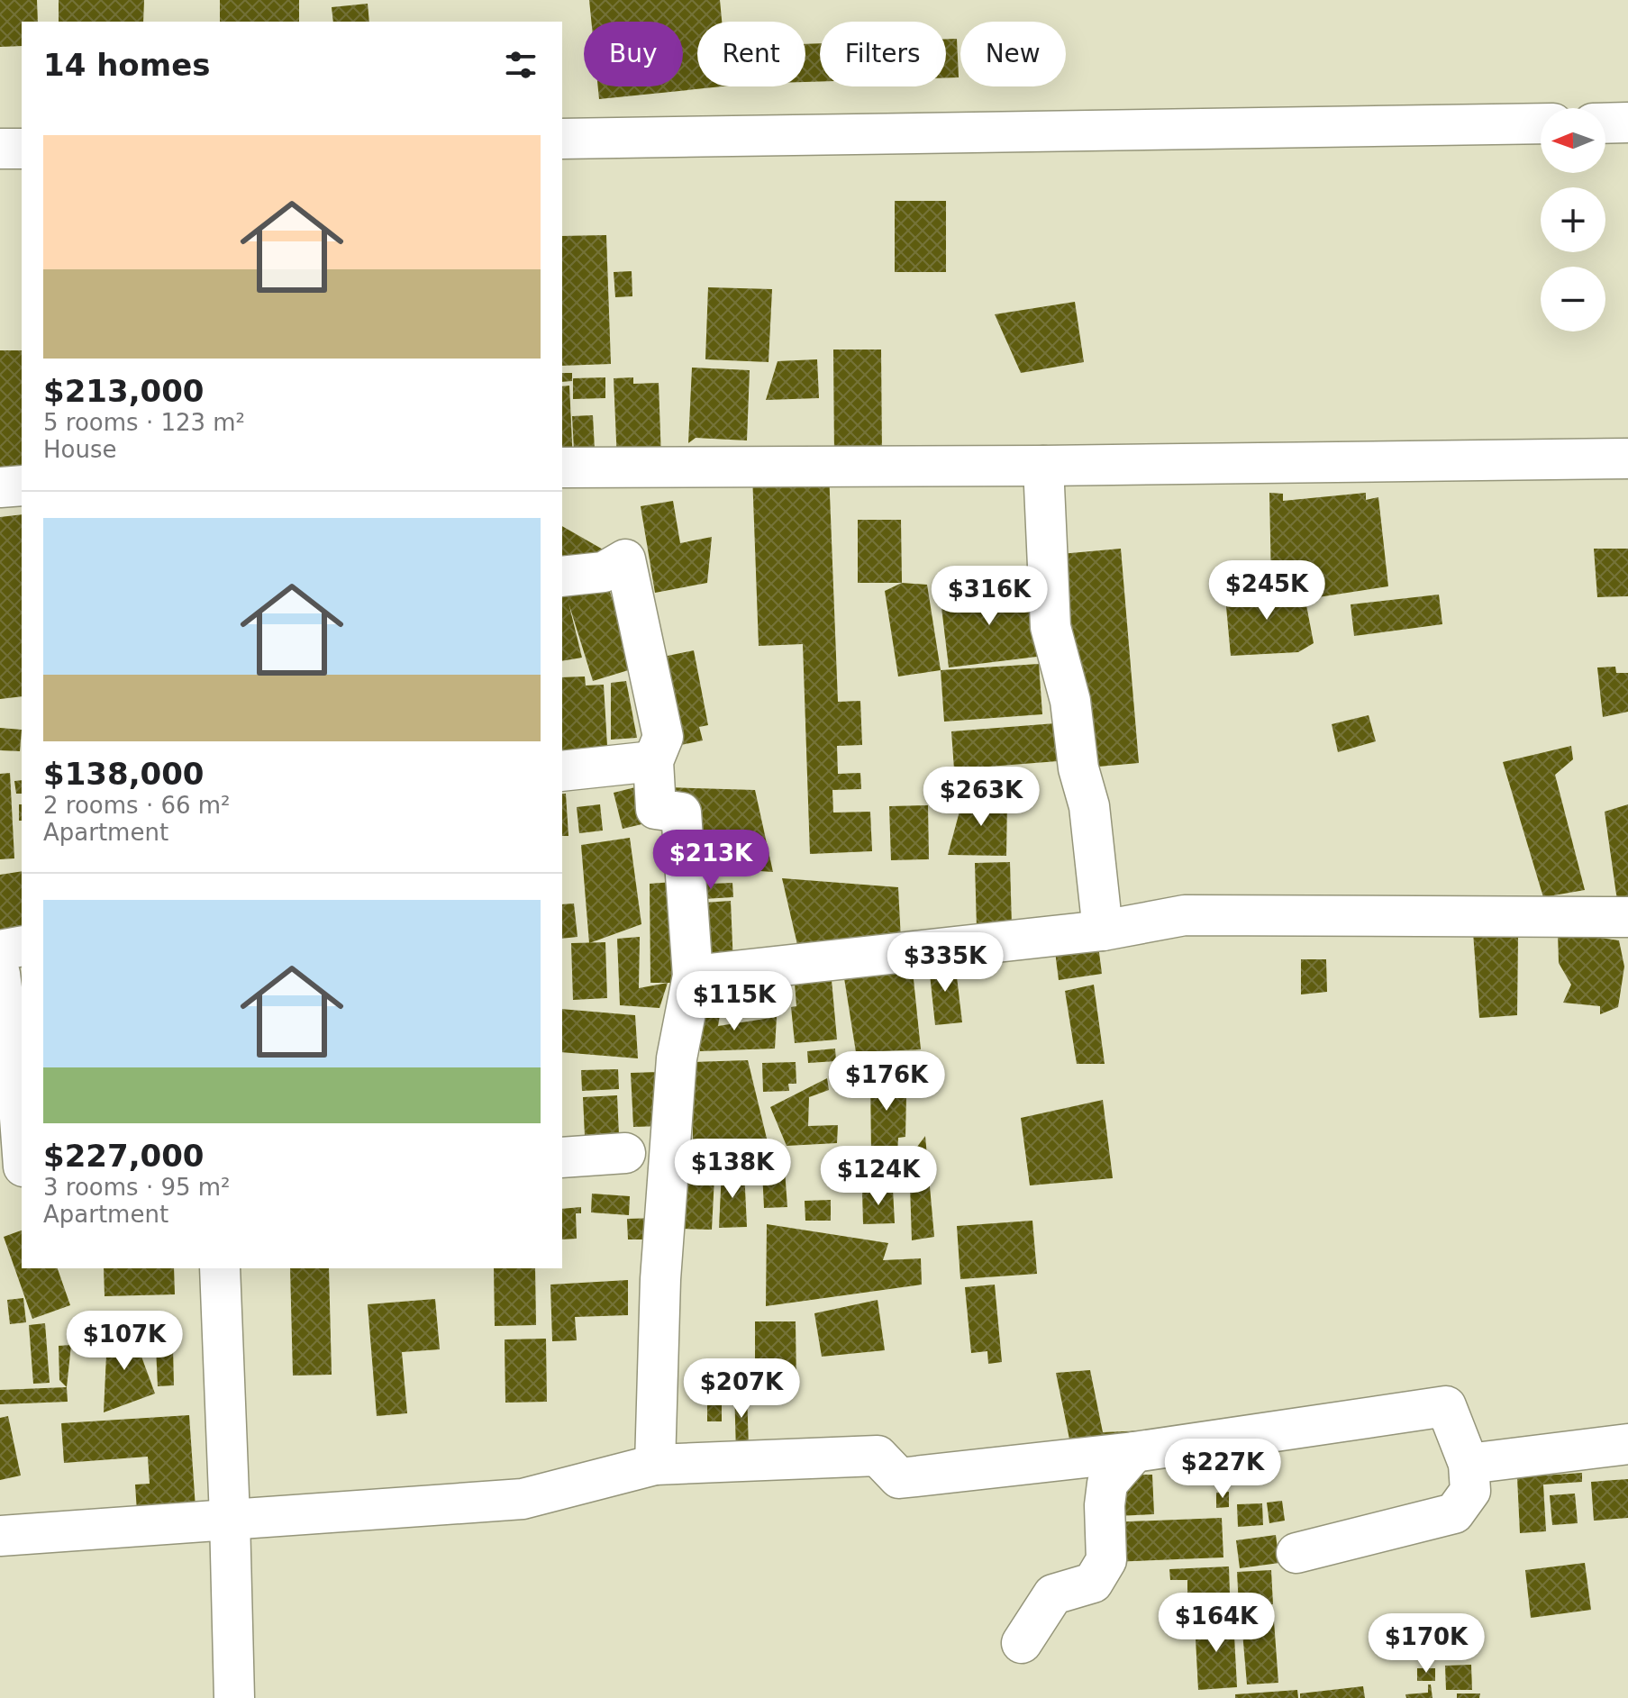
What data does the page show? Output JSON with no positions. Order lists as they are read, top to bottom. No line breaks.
{"north":"left","page":{"chip":["Buy","Rent","Filters","New"],"heading":"14 homes","map_buttons":["+","−"],"list":[{"name":"$213,000","note":"5 rooms · 123 m² · House"},{"name":"$138,000","note":"2 rooms · 66 m² · Apartment"},{"name":"$227,000","note":"3 rooms · 95 m² · Apartment"}],"price":["$245K","$316K","$263K","$213K","$335K","$115K","$176K","$138K","$124K","$107K","$207K","$227K","$164K","$170K"]}}
